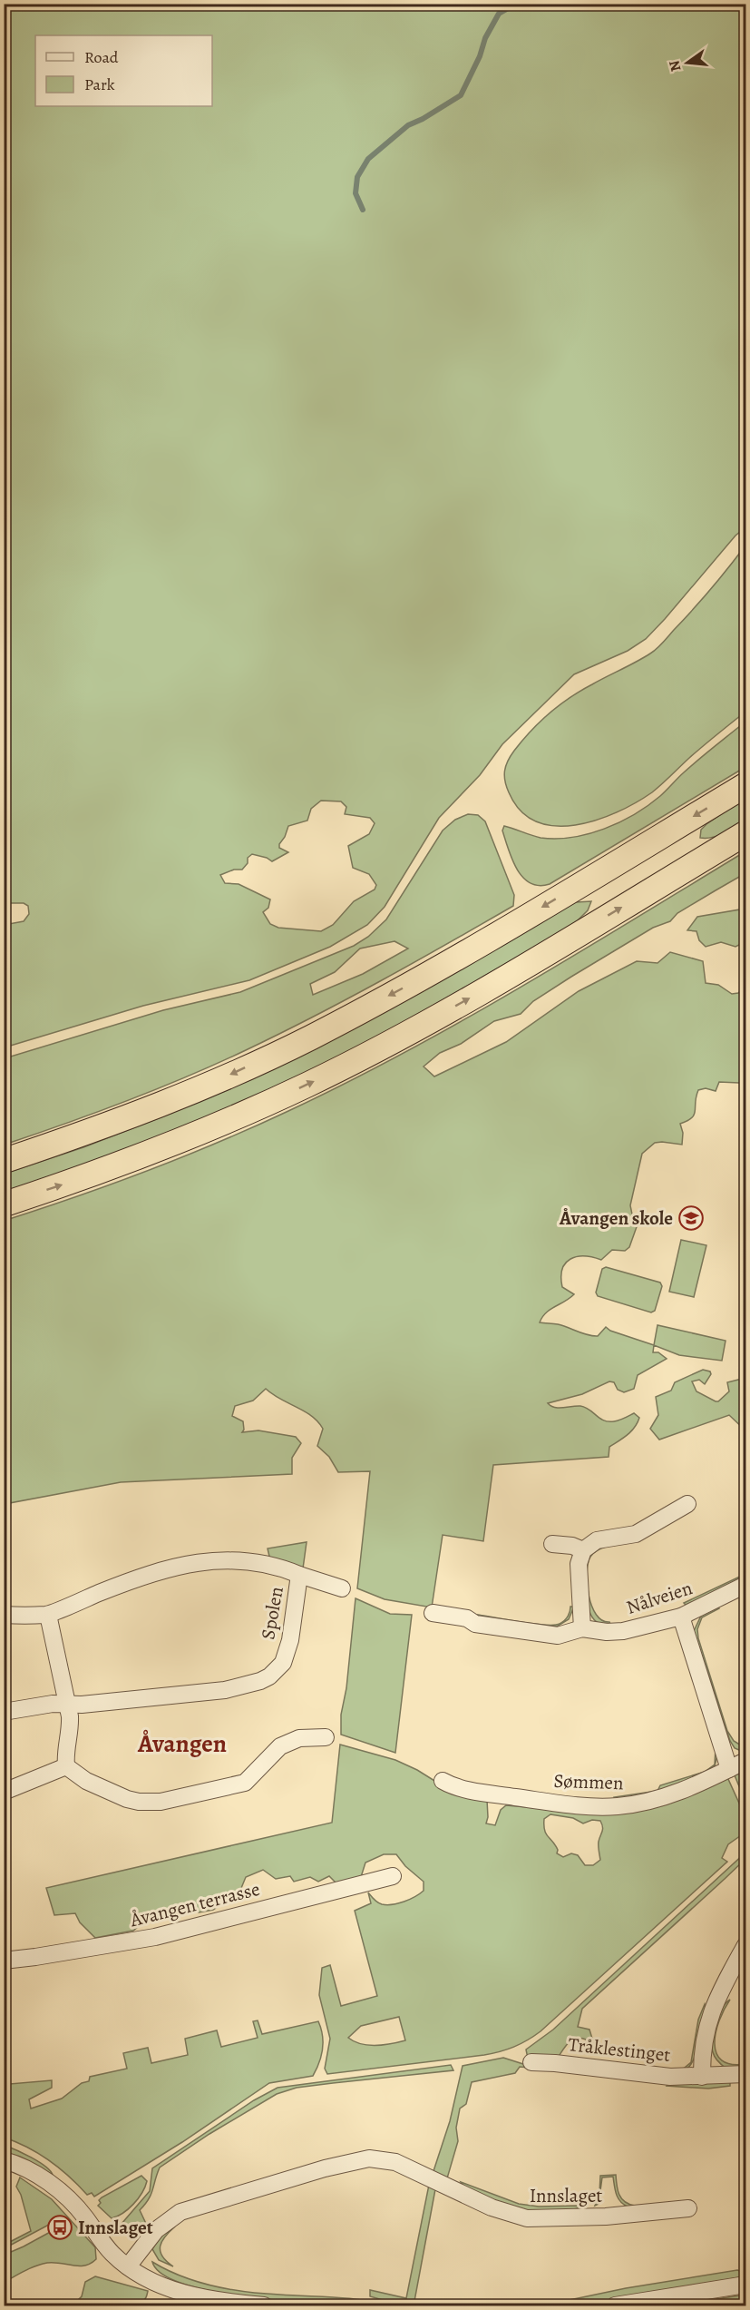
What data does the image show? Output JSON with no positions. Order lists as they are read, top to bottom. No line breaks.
{"streets":{"street":["Nålveien","Spolen","Sømmen","Åvangen terrasse","Tråklestinget","Innslaget"]},"districts":["Åvangen"],"places":{"school or university":["Åvangen skole"],"bus stop":["Innslaget"]},"legend":["Road","Park"],"north":"left"}
